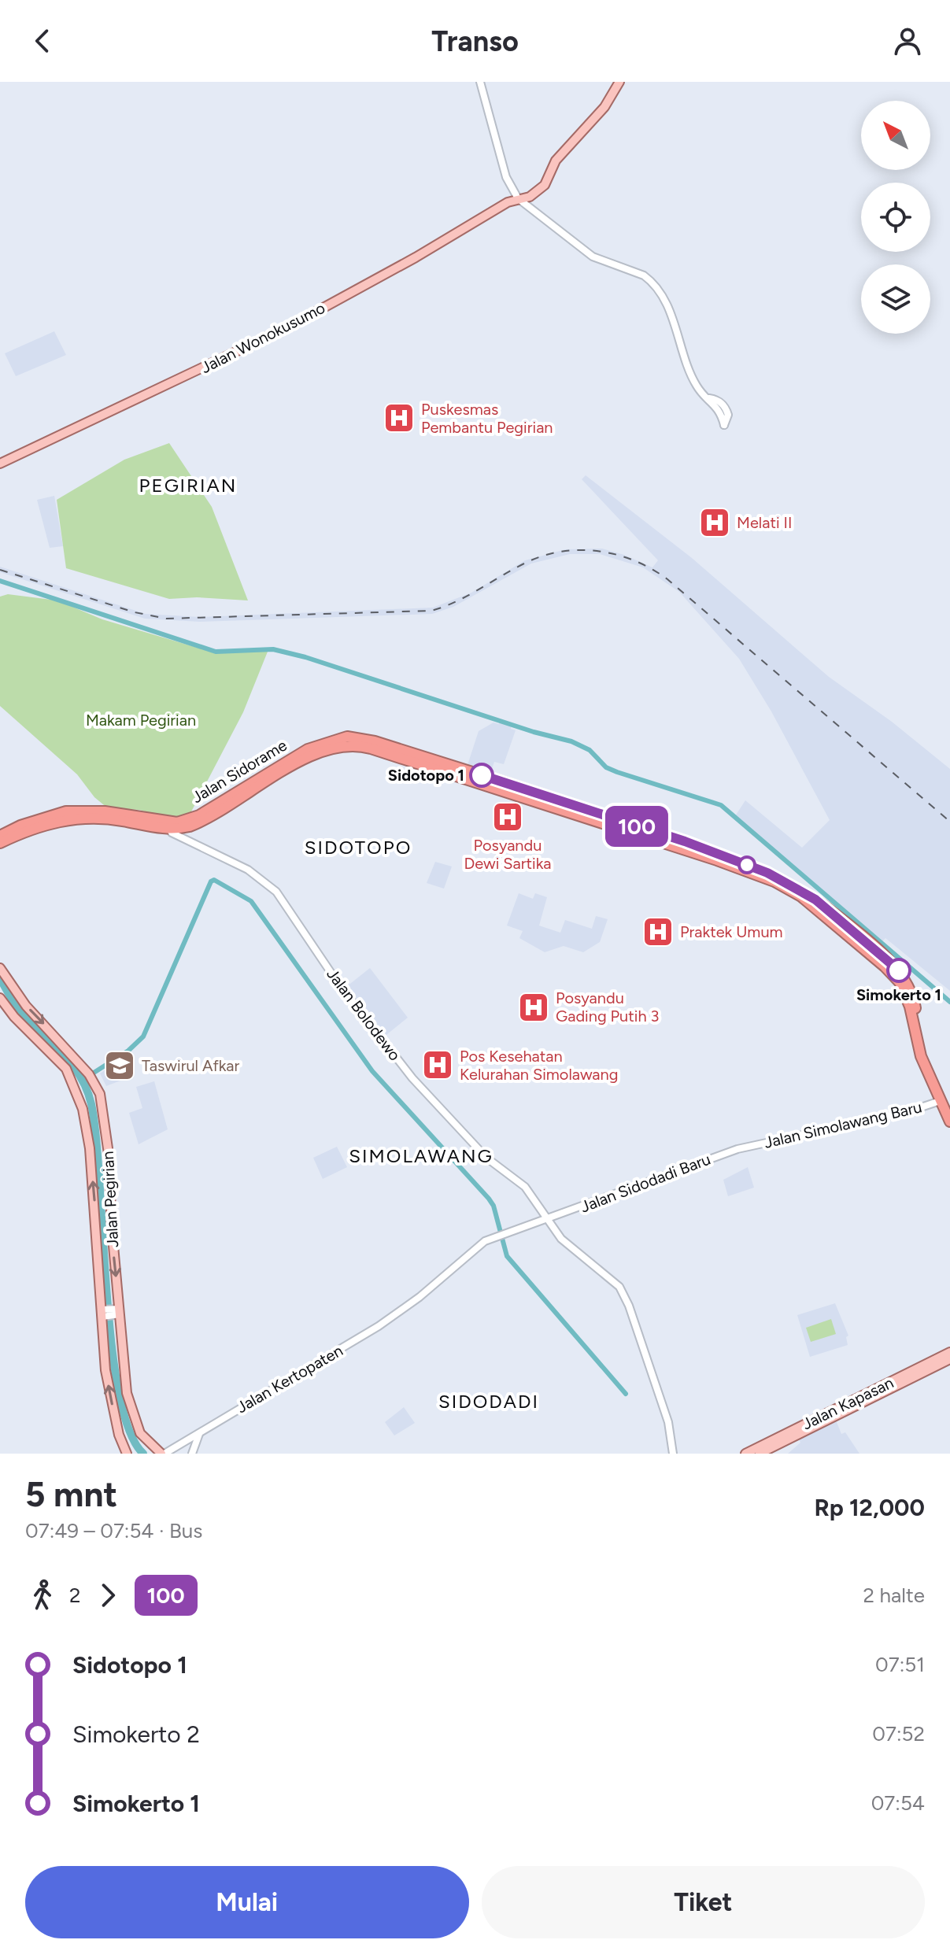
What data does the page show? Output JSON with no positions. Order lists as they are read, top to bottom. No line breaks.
{"streets":{"highway":["Jalan Sidorame"],"main road":["Jalan Wonokusumo","Jalan Pegirian","Jalan Kapasan"],"street":["Jalan Bolodewo","Jalan Simolawang Baru","Jalan Sidodadi Baru","Jalan Kertopaten"]},"crossings":[["Jalan Sidorame","Jalan Bolodewo"],["Jalan Bolodewo","Jalan Sidodadi Baru"],["Jalan Simolawang Baru","Jalan Sidodadi Baru"],["Jalan Sidodadi Baru","Jalan Kertopaten"],["Jalan Pegirian","Jalan Kertopaten"]],"districts":["PEGIRIAN","SIDOTOPO","SIMOLAWANG","SIDODADI"],"parks":["Makam Pegirian"],"places":{"hospital":["Puskesmas Pembantu Pegirian","Melati II","Posyandu Dewi Sartika","Praktek Umum","Posyandu Gading Putih 3","Pos Kesehatan Kelurahan Simolawang"],"other":["Sidotopo 1","Simokerto 1"],"school or university":["Taswirul Afkar"]},"lines":["bus line 100"],"north":"top left","page":{"header":"Transo","on_map":"100","heading":["5 mnt","07:49 – 07:54 · Bus","Rp 12,000"],"legs":["2","100","2 halte"],"list":[{"name":"Sidotopo 1","value":"07:51"},{"name":"Simokerto 2","value":"07:52"},{"name":"Simokerto 1","value":"07:54"}],"buttons":["Mulai","Tiket"]}}
